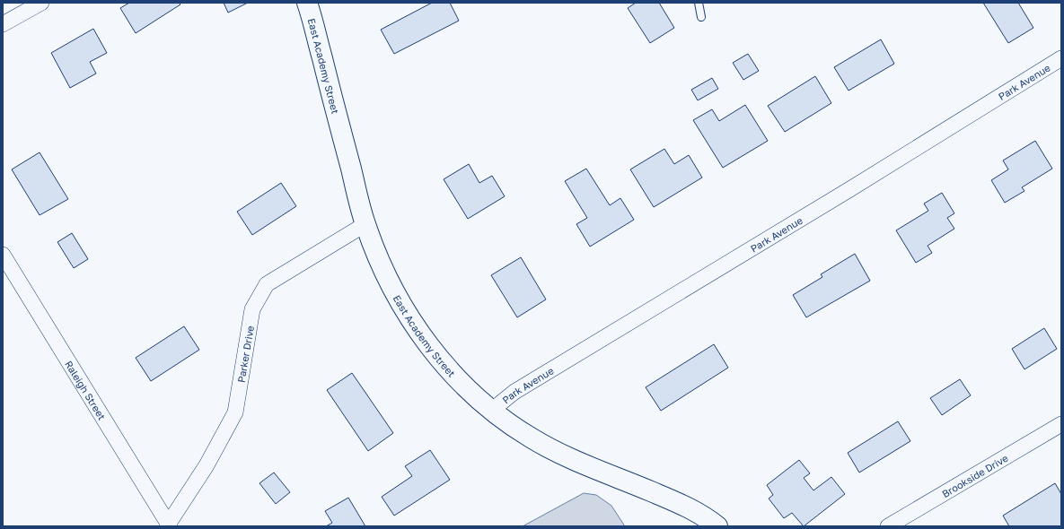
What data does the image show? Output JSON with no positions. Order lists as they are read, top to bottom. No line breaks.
{"streets":{"street":["East Academy Street","Park Avenue","Parker Drive","Raleigh Street","Brookside Drive"]},"crossings":[["East Academy Street","Park Avenue"],["East Academy Street","Parker Drive"],["Parker Drive","Raleigh Street"]]}
